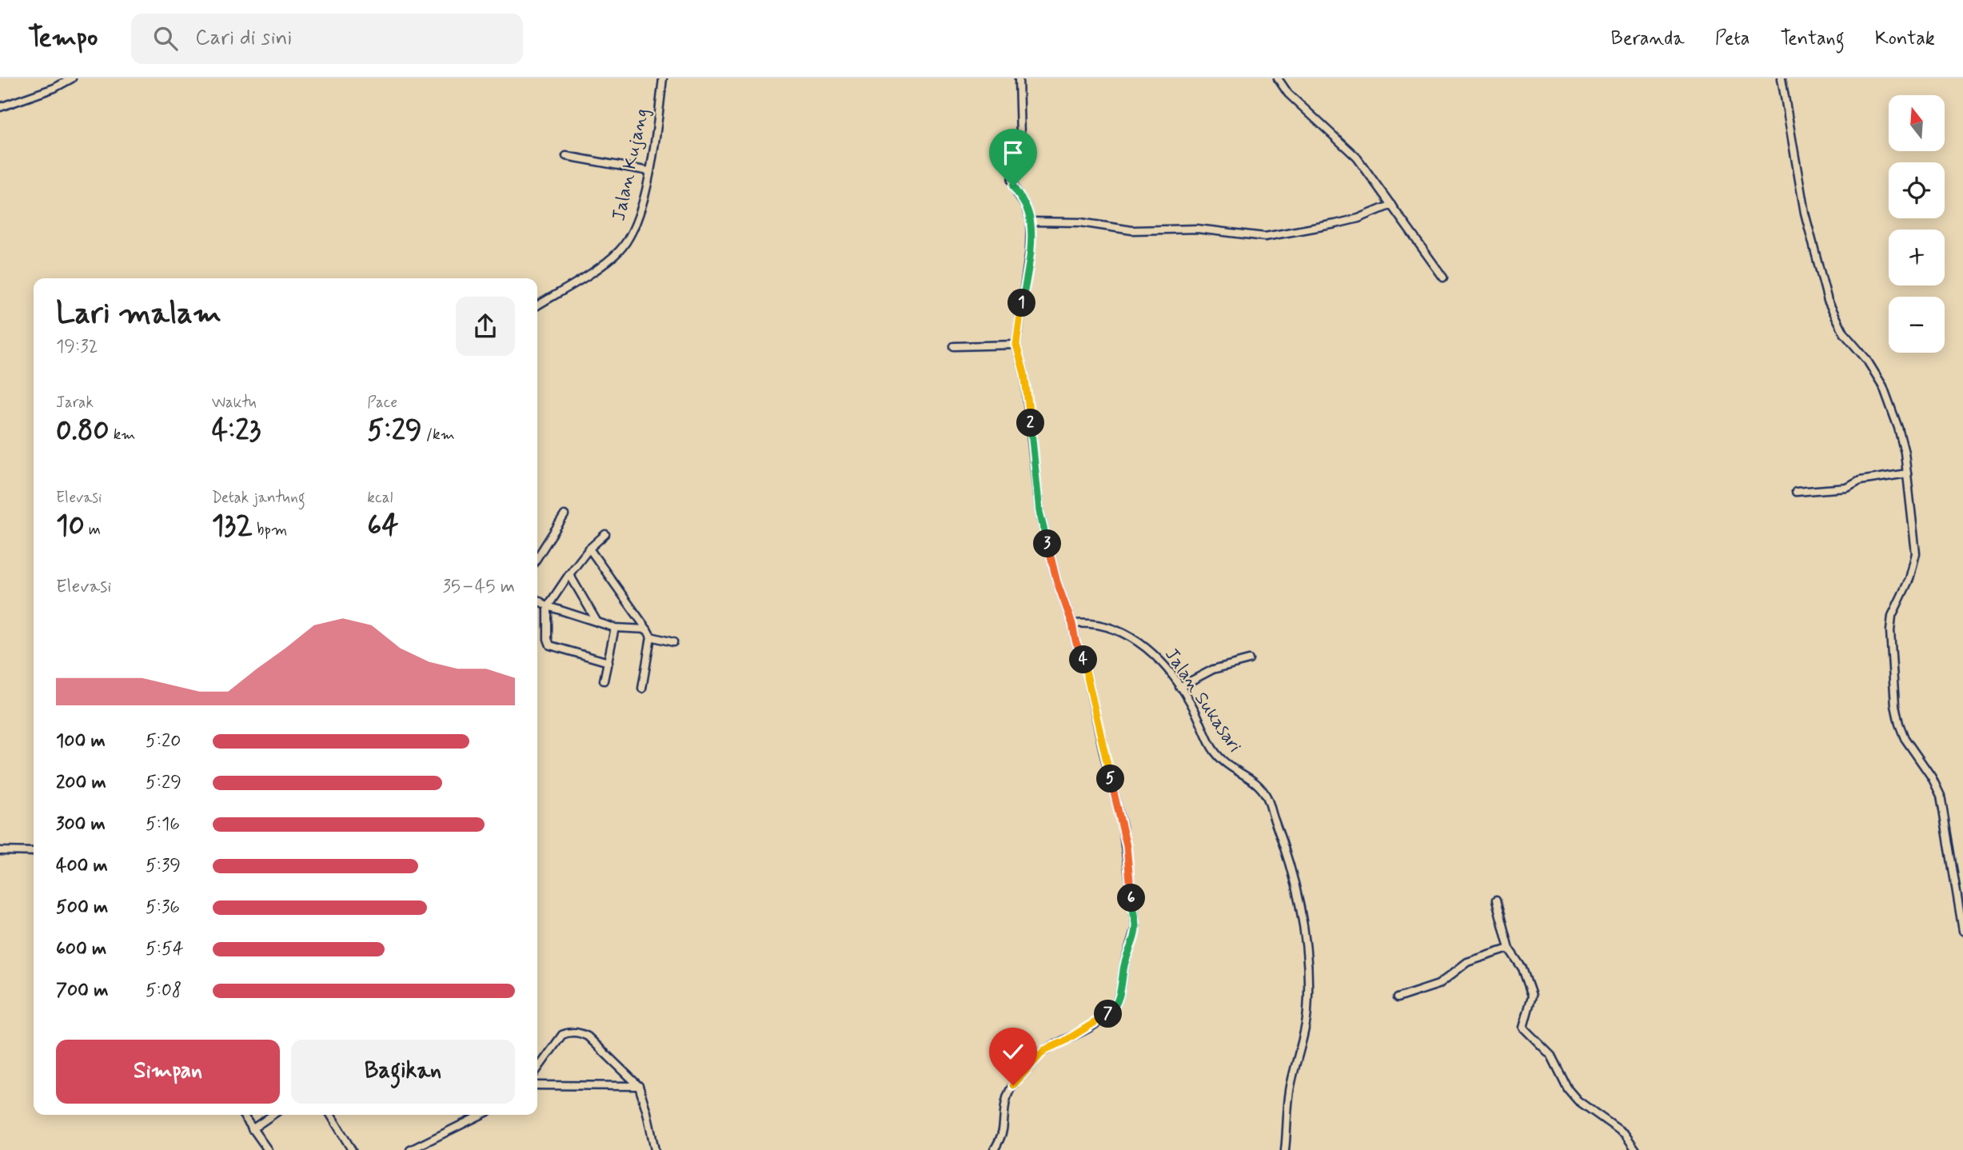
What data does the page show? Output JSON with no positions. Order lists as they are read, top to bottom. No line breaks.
{"streets":{"street":["Jalan Kujang","Jalan Sukasari"]},"north":"top","page":{"header":"Tempo","search":"Cari di sini","nav":["Beranda","Peta","Tentang","Kontak"],"map_buttons":["+","−"],"heading":["Lari malam","19:32"],"pins":["1","2","3","4","5","6","7"],"stats":[["Jarak","0.80 km"],["Waktu","4:23"],["Pace","5:29 /km"],["Elevasi","10 m"],["Detak jantung","132 bpm"],["kcal","64"]],"chart":["Elevasi","35–45 m"],"list":[{"name":"100 m","note":"5:20"},{"name":"200 m","note":"5:29"},{"name":"300 m","note":"5:16"},{"name":"400 m","note":"5:39"},{"name":"500 m","note":"5:36"},{"name":"600 m","note":"5:54"},{"name":"700 m","note":"5:08"}],"buttons":["Simpan","Bagikan"]}}
